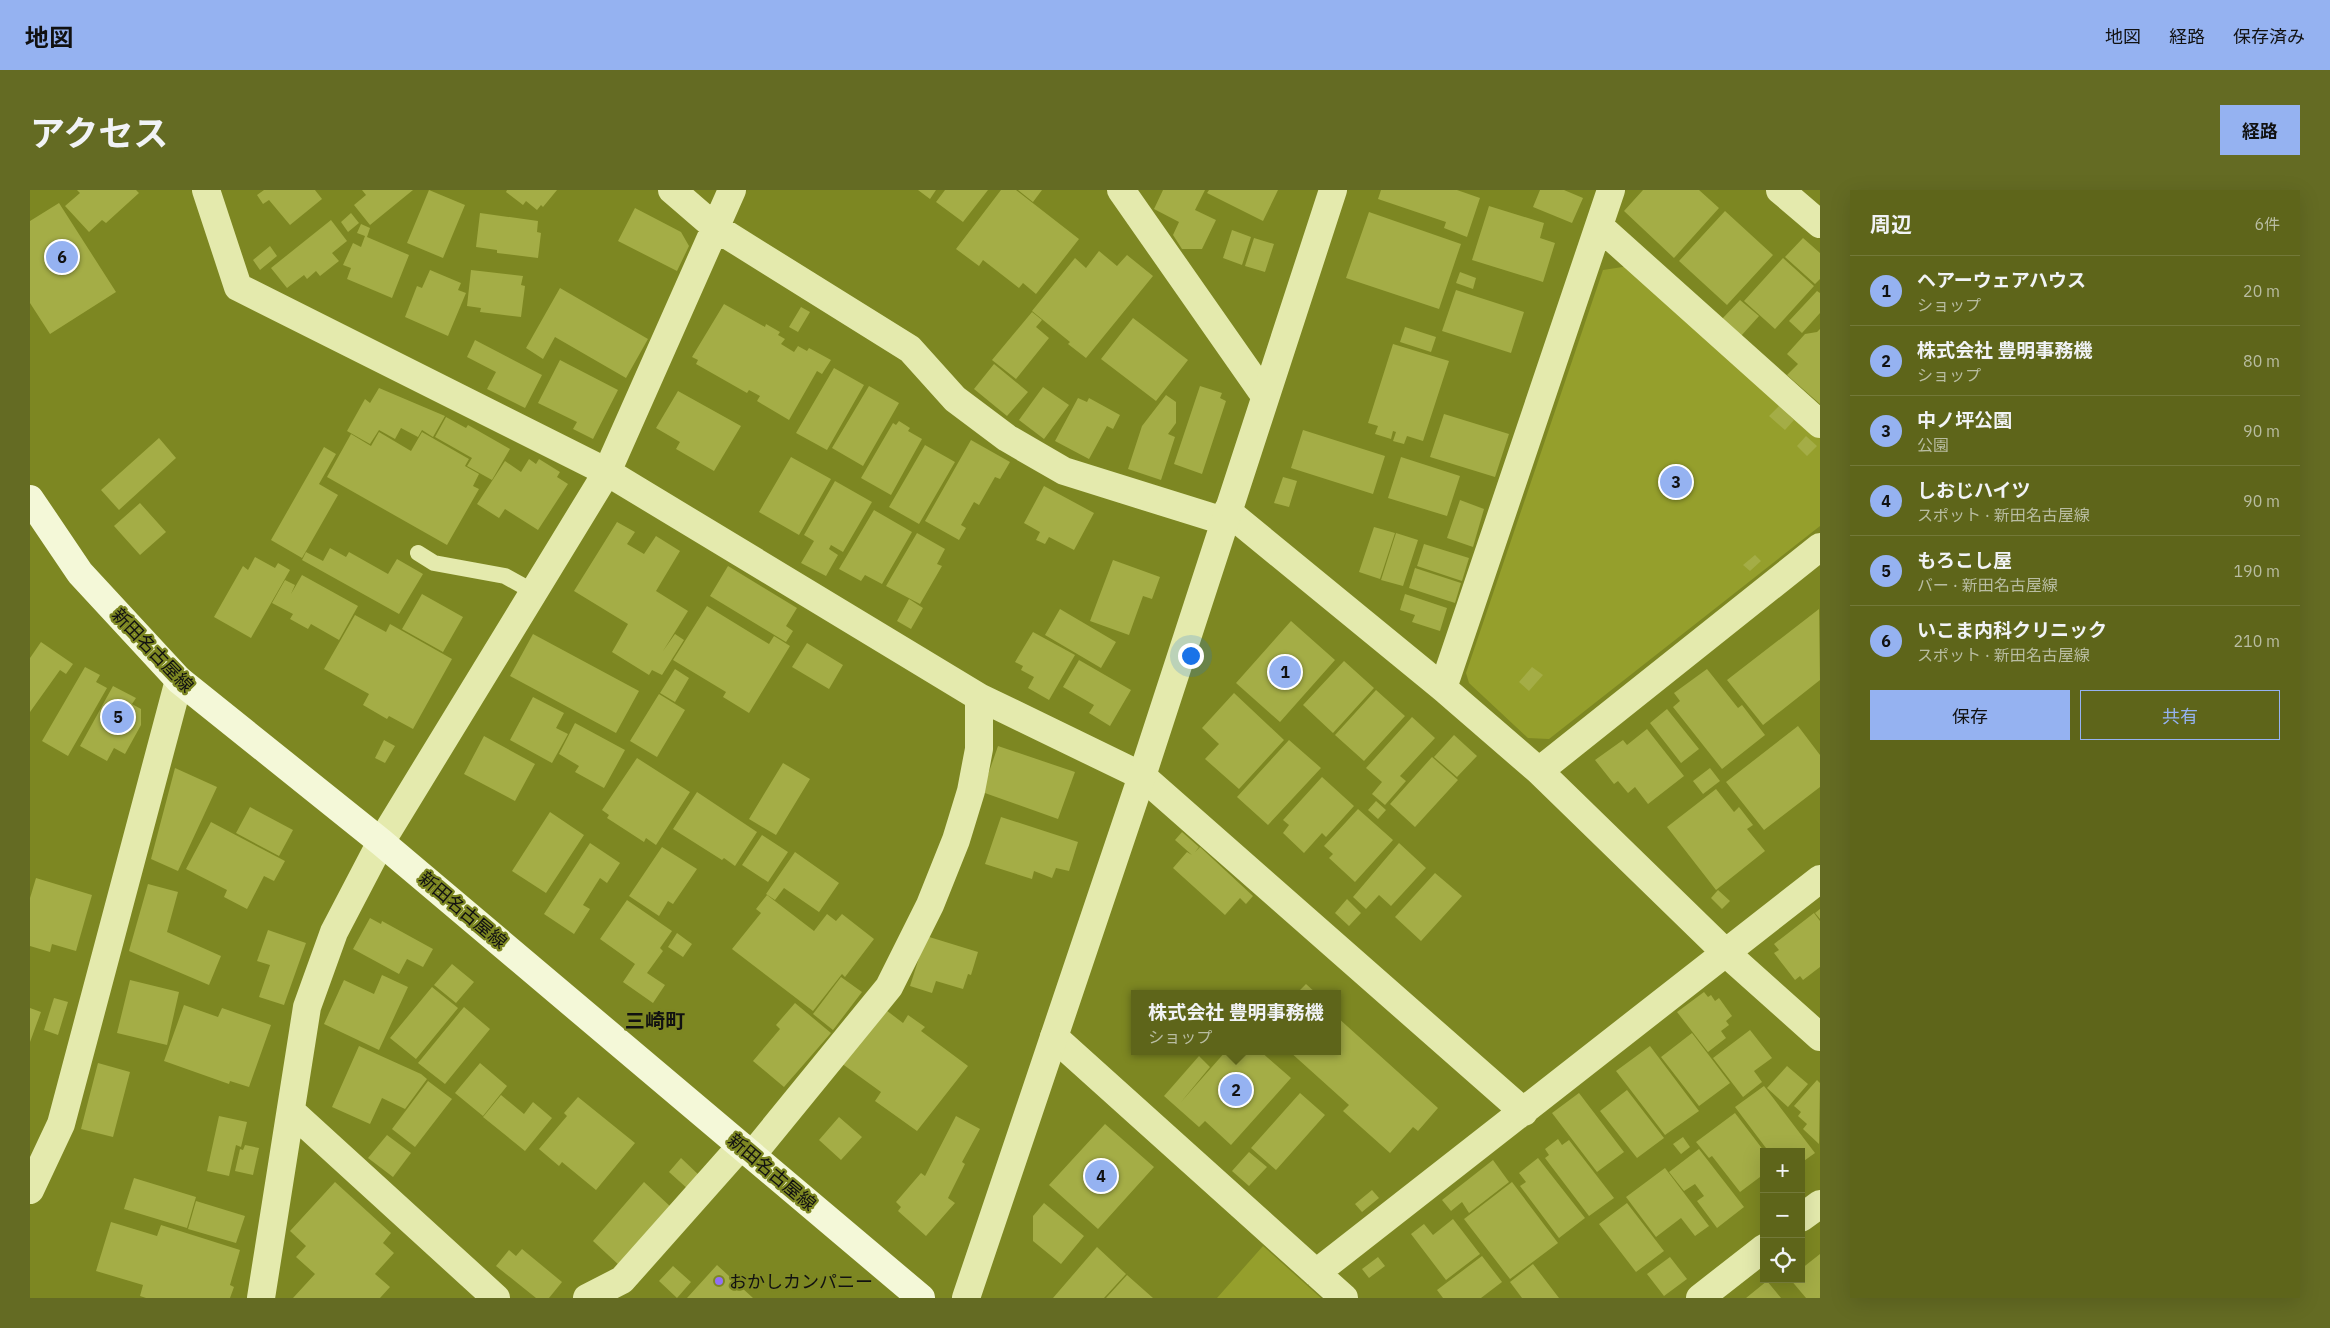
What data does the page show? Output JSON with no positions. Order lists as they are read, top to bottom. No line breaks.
{"streets":{"main road":["新田名古屋線"]},"districts":["三崎町"],"places":["おかしカンパニー"],"page":{"header":"地図","nav":["地図","経路","保存済み"],"title":"アクセス","buttons":["経路",["保存","共有"]],"heading":["周辺","6件"],"pins":["6","3","1","5","2","4"],"list":[{"mark":"1","name":"ヘアーウェアハウス","note":"ショップ","value":"20 m"},{"mark":"2","name":"株式会社 豊明事務機","note":"ショップ","value":"80 m"},{"mark":"3","name":"中ノ坪公園","note":"公園","value":"90 m"},{"mark":"4","name":"しおじハイツ","note":"スポット · 新田名古屋線","value":"90 m"},{"mark":"5","name":"もろこし屋","note":"バー · 新田名古屋線","value":"190 m"},{"mark":"6","name":"いこま内科クリニック","note":"スポット · 新田名古屋線","value":"210 m"}],"popup":["株式会社 豊明事務機","ショップ"],"map_buttons":["+","−"]}}
